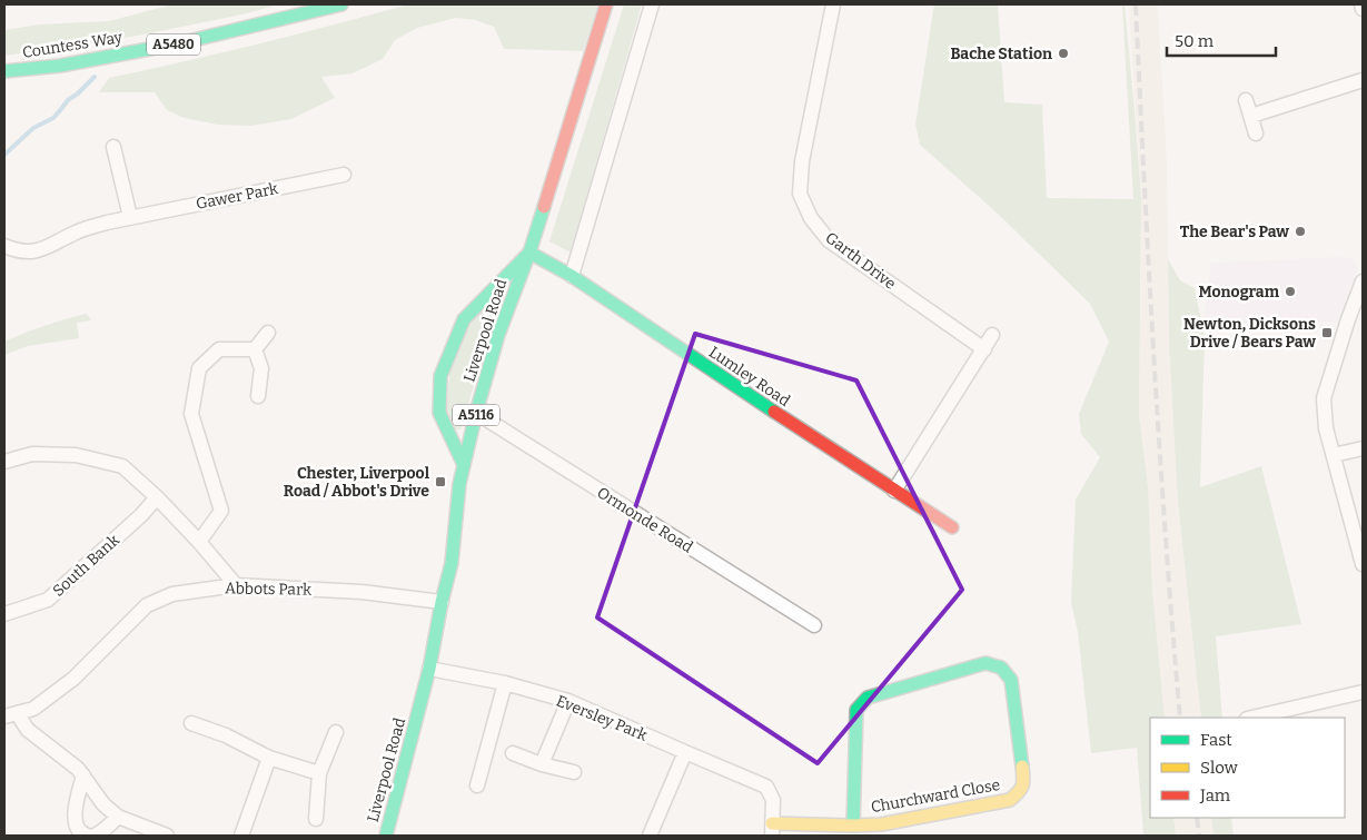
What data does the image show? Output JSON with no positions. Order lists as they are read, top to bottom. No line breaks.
{"streets":{"main road":["Countess Way","A5480","Liverpool Road","Lumley Road","A5116","Churchward Close"],"street":["Gawer Park","Garth Drive","Ormonde Road","South Bank","Abbots Park","Eversley Park"]},"crossings":[["Liverpool Road","Lumley Road"],["Liverpool Road","Ormonde Road"],["Liverpool Road","Abbots Park"],["Liverpool Road","Eversley Park"],["Eversley Park","Churchward Close"]],"places":{"other":["Bache Station","The Bear's Paw","Monogram"],"transit":["Newton, Dicksons Drive / Bears Paw","Chester, Liverpool Road / Abbot's Drive"]},"legend":["Fast","Slow","Jam"],"scale_bar":"50 m"}
